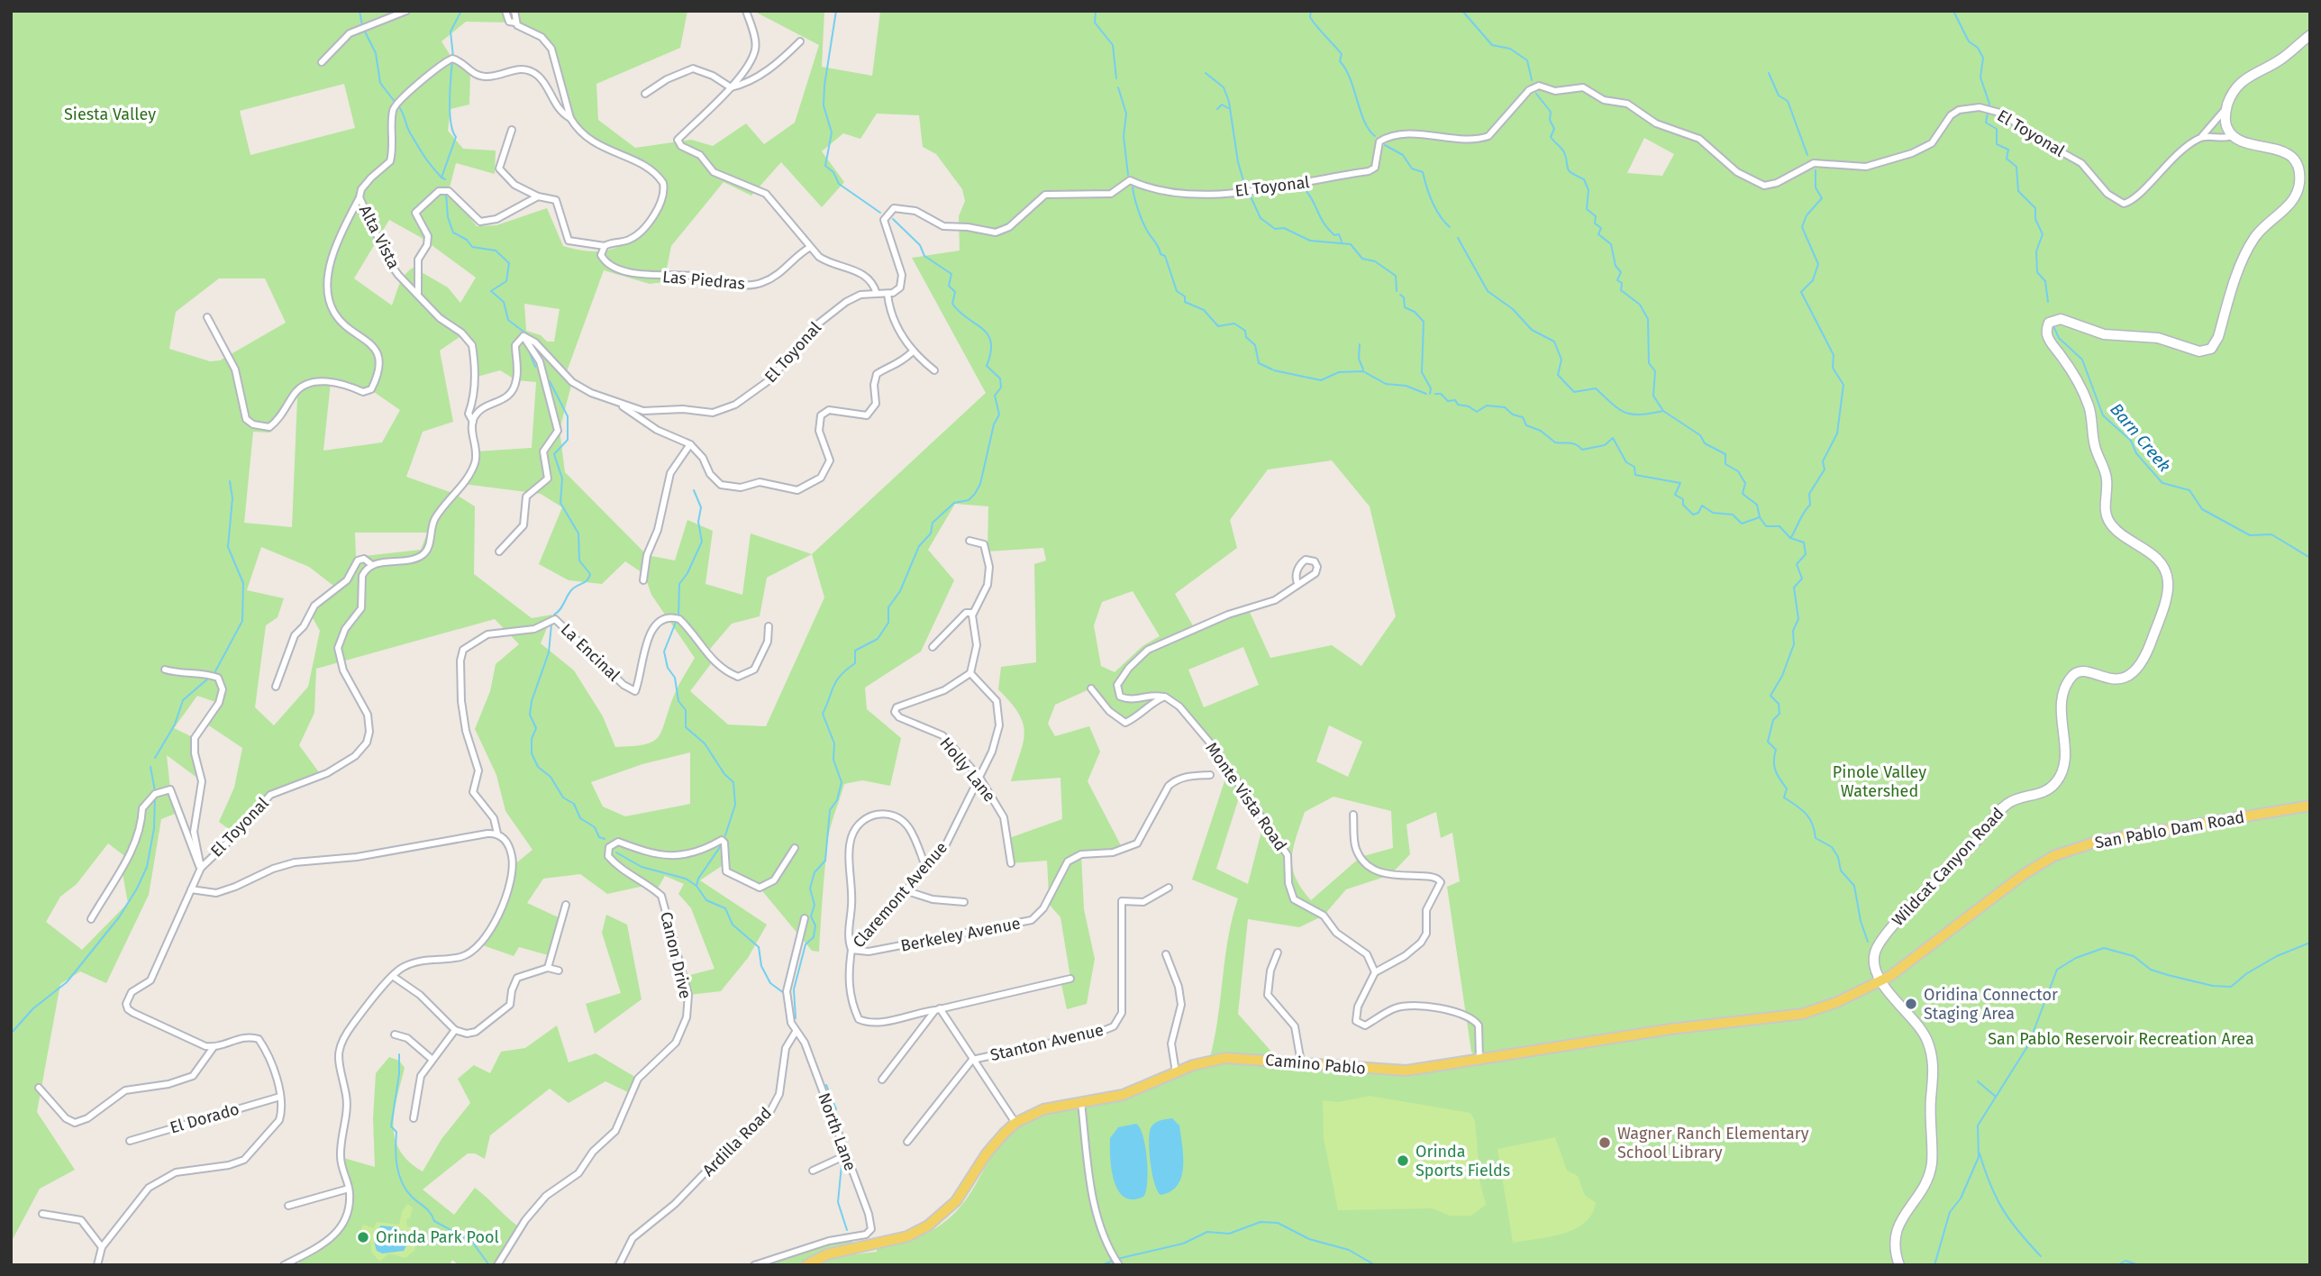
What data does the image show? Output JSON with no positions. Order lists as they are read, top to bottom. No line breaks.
{"streets":{"main road":["San Pablo Dam Road","Camino Pablo"],"street":["El Toyonal","Alta Vista","Las Piedras","La Encinal","Holly Lane","Monte Vista Road","Wildcat Canyon Road","Claremont Avenue","Berkeley Avenue","Canon Drive","Stanton Avenue","El Dorado","North Lane","Ardilla Road"]},"crossings":[["Holly Lane","Claremont Avenue"],["San Pablo Dam Road","Wildcat Canyon Road"],["San Pablo Dam Road","Camino Pablo"],["Wildcat Canyon Road","Camino Pablo"],["Claremont Avenue","Berkeley Avenue"],["North Lane","Ardilla Road"]],"water":["Barn Creek"],"parks":["Siesta Valley","Pinole Valley Watershed","San Pablo Reservoir Recreation Area"],"places":["Oridina Connector Staging Area","Wagner Ranch Elementary School Library","Orinda Sports Fields","Orinda Park Pool"]}
